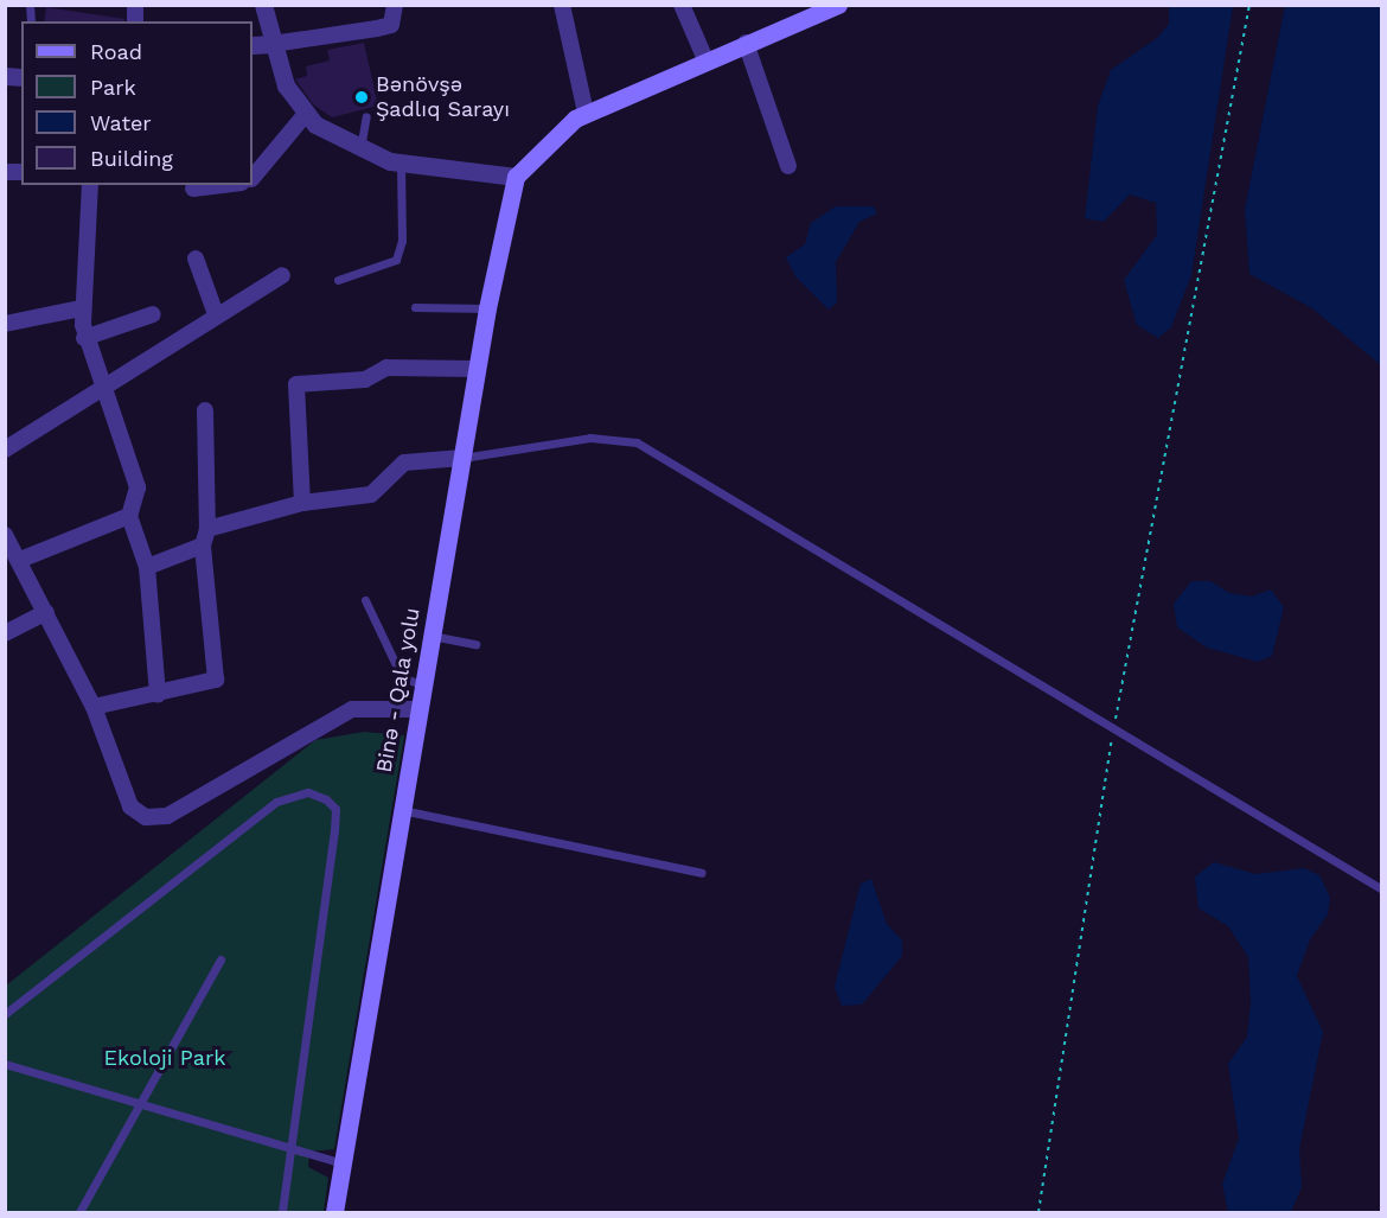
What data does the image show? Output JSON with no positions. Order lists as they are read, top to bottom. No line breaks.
{"streets":{"main road":["Binə - Qala yolu"]},"parks":["Ekoloji Park"],"places":["Bənövşə Şadlıq Sarayı"],"legend":["Road","Park","Water","Building"]}
